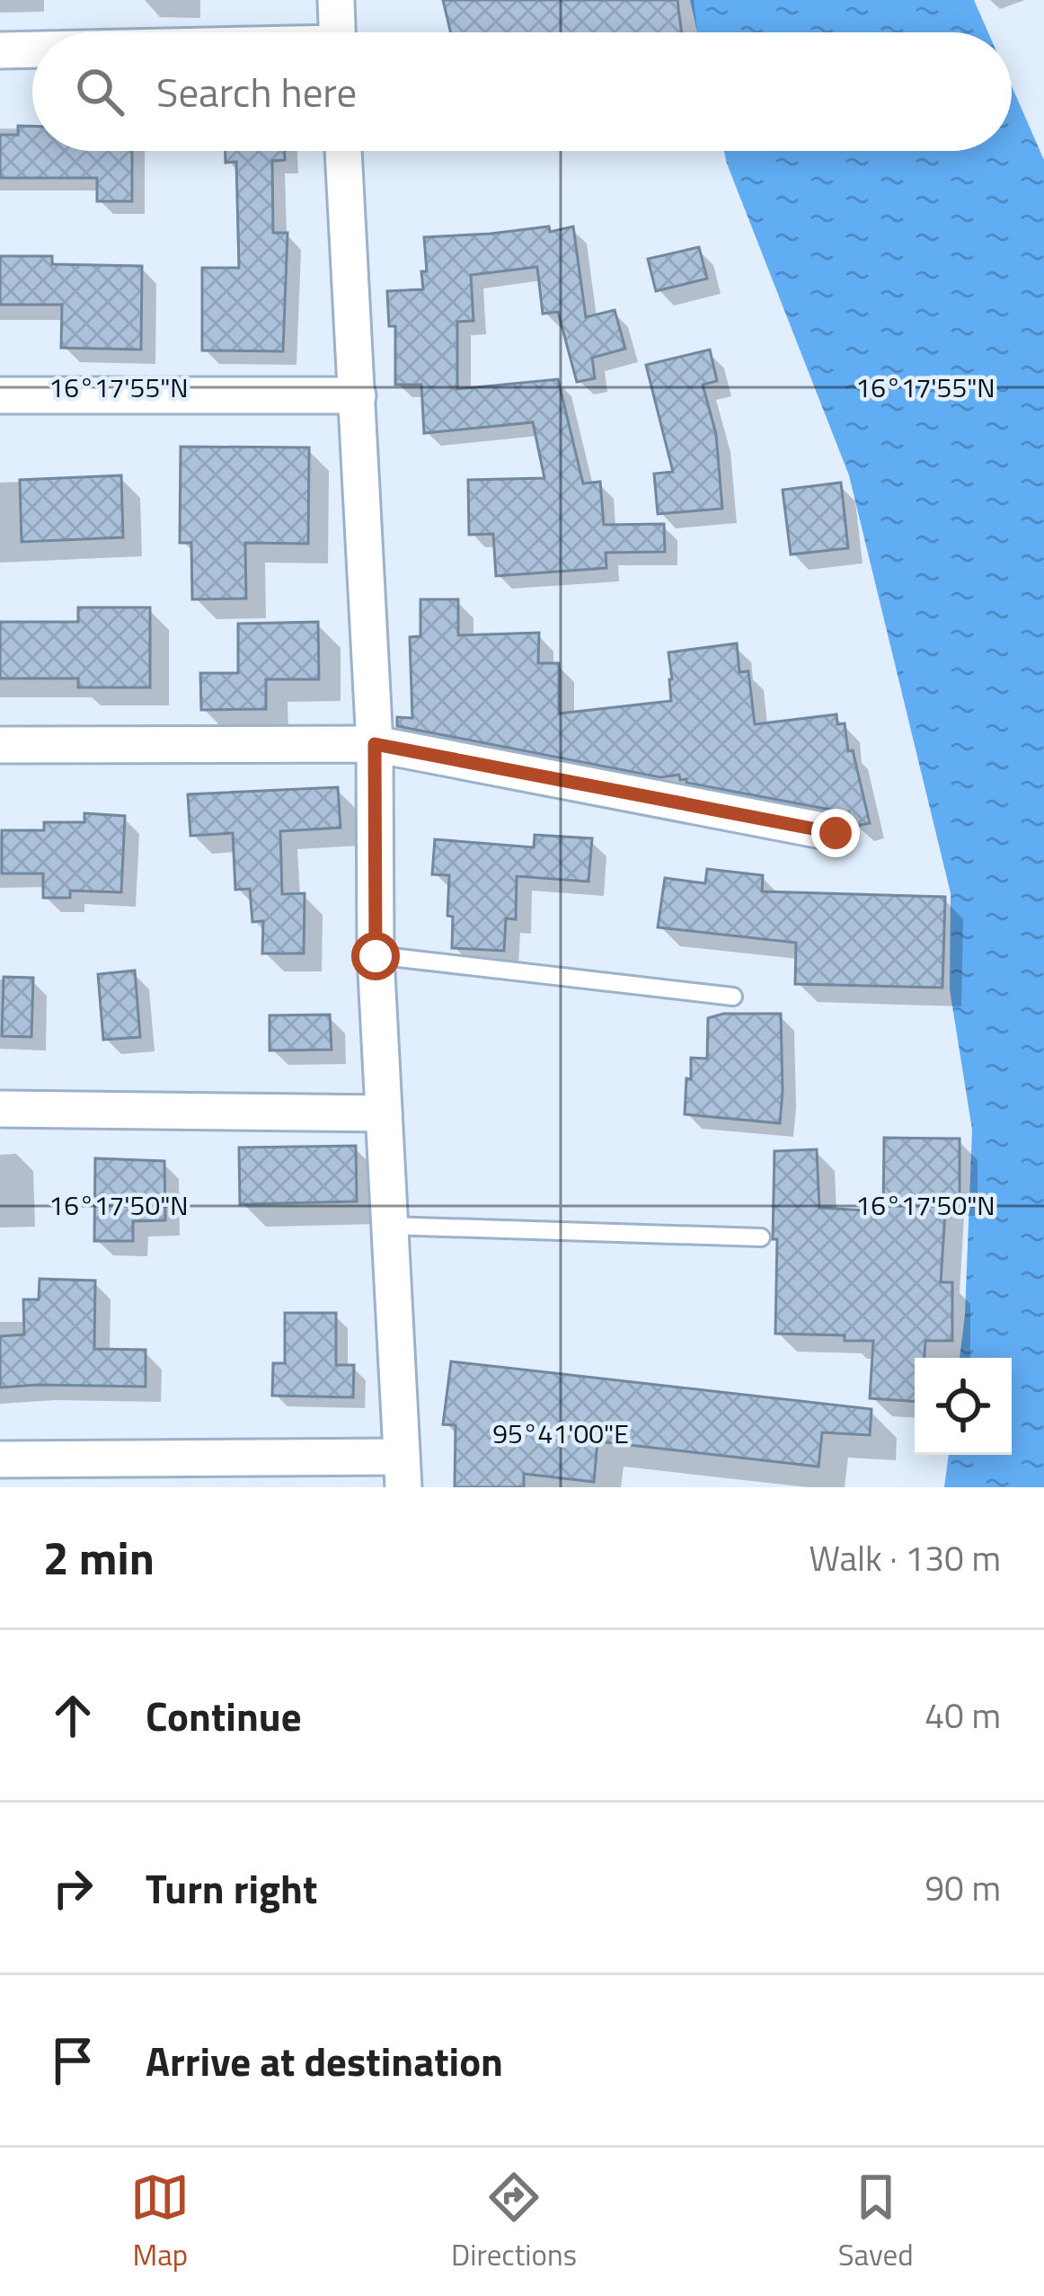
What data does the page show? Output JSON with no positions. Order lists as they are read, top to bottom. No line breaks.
{"page":{"search":"Search here","heading":["2 min","Walk · 130 m"],"list":[["Continue","40 m"],["Turn right","90 m"],"Arrive at destination"],"nav":["Map","Directions","Saved"]},"coordinates":["16°17'55\"N","16°17'50\"N","95°41'00\"E"]}
